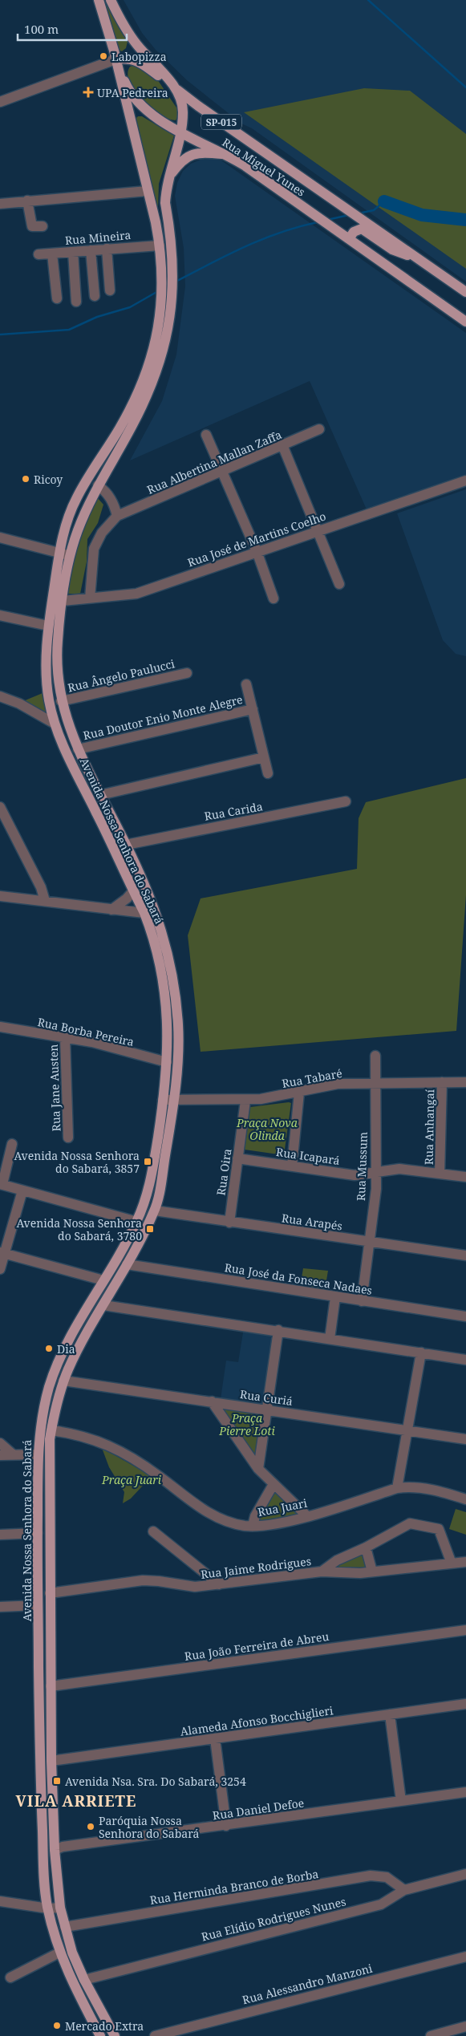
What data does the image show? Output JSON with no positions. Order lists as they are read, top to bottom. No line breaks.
{"streets":{"main road":["SP-015","Rua Miguel Yunes","Avenida Nossa Senhora do Sabará"],"street":["Rua Mineira","Rua Albertina Mallan Zaffa","Rua José de Martins Coelho","Rua Ângelo Paulucci","Rua Doutor Enio Monte Alegre","Rua Carida","Rua Borba Pereira","Rua Tabaré","Rua Jane Austen","Rua Anhangaí","Rua Icapará","Rua Mussum","Rua Oira","Rua Arapés","Rua José da Fonseca Nadaes","Rua Curiá","Rua Juari","Rua Jaime Rodrigues","Rua João Ferreira de Abreu","Alameda Afonso Bocchiglieri","Rua Daniel Defoe","Rua Herminda Branco de Borba","Rua Elídio Rodrigues Nunes","Rua Alessandro Manzoni"]},"crossings":[["Rua Miguel Yunes","Avenida Nossa Senhora do Sabará"],["Rua Mineira","Avenida Nossa Senhora do Sabará"],["Rua José de Martins Coelho","Avenida Nossa Senhora do Sabará"],["Rua Ângelo Paulucci","Avenida Nossa Senhora do Sabará"],["Rua Doutor Enio Monte Alegre","Avenida Nossa Senhora do Sabará"],["Rua Carida","Avenida Nossa Senhora do Sabará"],["Avenida Nossa Senhora do Sabará","Rua Borba Pereira"],["Avenida Nossa Senhora do Sabará","Rua Tabaré"],["Avenida Nossa Senhora do Sabará","Rua Arapés"],["Avenida Nossa Senhora do Sabará","Rua José da Fonseca Nadaes"],["Avenida Nossa Senhora do Sabará","Rua Curiá"],["Avenida Nossa Senhora do Sabará","Rua Juari"],["Avenida Nossa Senhora do Sabará","Rua Jaime Rodrigues"],["Avenida Nossa Senhora do Sabará","Rua João Ferreira de Abreu"],["Avenida Nossa Senhora do Sabará","Alameda Afonso Bocchiglieri"],["Avenida Nossa Senhora do Sabará","Rua Daniel Defoe"],["Avenida Nossa Senhora do Sabará","Rua Herminda Branco de Borba"],["Avenida Nossa Senhora do Sabará","Rua Elídio Rodrigues Nunes"],["Rua Borba Pereira","Rua Jane Austen"],["Rua Tabaré","Rua Anhangaí"],["Rua Tabaré","Rua Mussum"],["Rua Tabaré","Rua Oira"],["Rua Anhangaí","Rua Icapará"],["Rua Icapará","Rua Mussum"],["Rua Icapará","Rua Oira"],["Rua Mussum","Rua Arapés"],["Rua Mussum","Rua José da Fonseca Nadaes"],["Rua Oira","Rua Arapés"],["Rua Herminda Branco de Borba","Rua Elídio Rodrigues Nunes"]],"districts":["VILA ARRIETE"],"parks":["Praça Nova Olinda","Praça Pierre Loti","Praça Juari"],"places":{"other":["Labopizza","Ricoy","Dia","Paróquia Nossa Senhora do Sabará","Mercado Extra"],"health":["UPA Pedreira"],"transit":["Avenida Nossa Senhora do Sabará, 3857","Avenida Nossa Senhora do Sabará, 3780","Avenida Nsa. Sra. Do Sabará, 3254"]},"scale_bar":"100 m"}
